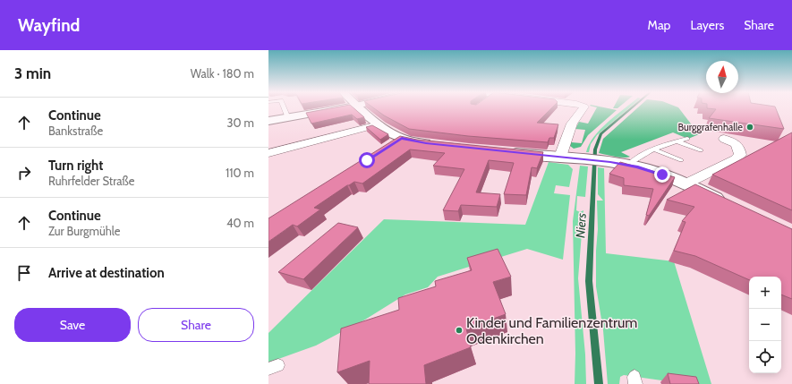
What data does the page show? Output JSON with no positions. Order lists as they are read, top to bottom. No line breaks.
{"water":["Niers"],"places":["Burggrafenhalle","Kinder und Familienzentrum Odenkirchen"],"north":"top","page":{"header":"Wayfind","nav":["Map","Layers","Share"],"heading":["3 min","Walk · 180 m"],"list":[["Continue","Bankstraße","30 m"],["Turn right","Ruhrfelder Straße","110 m"],["Continue","Zur Burgmühle","40 m"],"Arrive at destination"],"map_buttons":["+","−"],"buttons":["Save","Share"]}}
